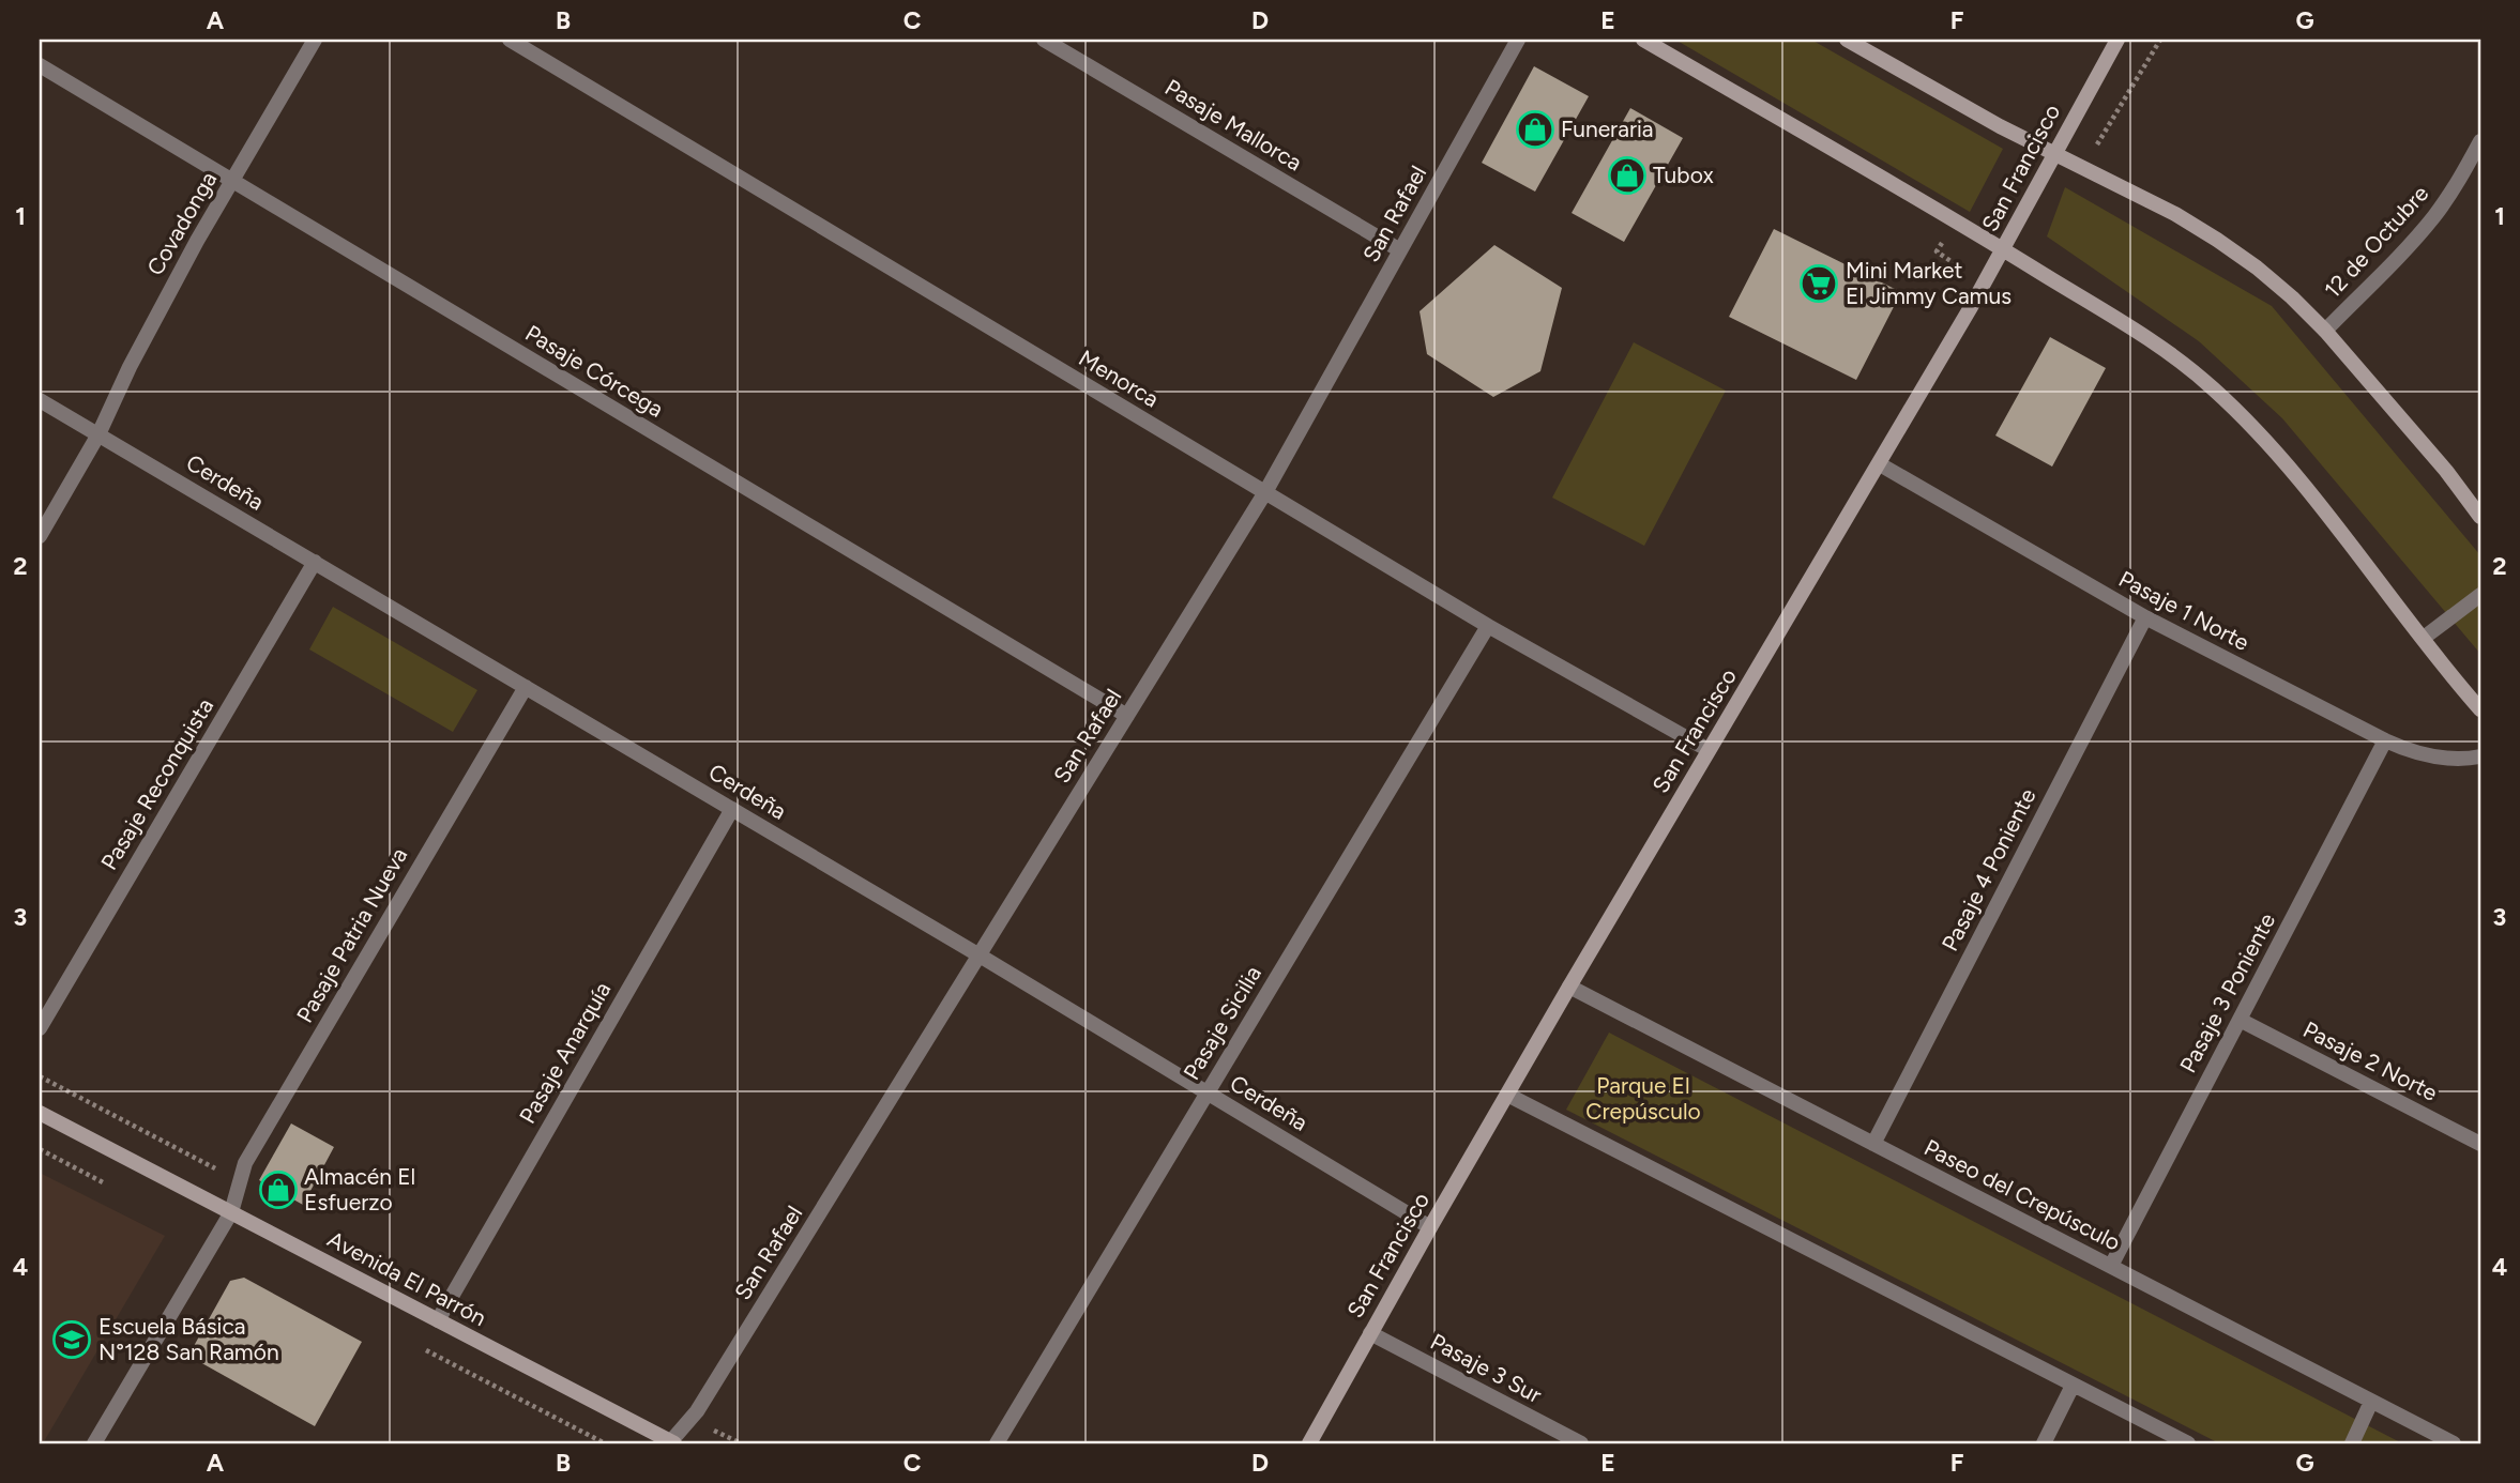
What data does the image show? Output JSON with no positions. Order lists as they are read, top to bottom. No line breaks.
{"streets":{"main road":["San Francisco","Avenida El Parrón"],"street":["Pasaje Mallorca","San Rafael","Covadonga","12 de Octubre","Pasaje Córcega","Menorca","Cerdeña","Pasaje 1 Norte","Pasaje Reconquista","Pasaje 4 Poniente","Pasaje Patria Nueva","Pasaje 3 Poniente","Pasaje Sicilia","Pasaje Anarquía","Pasaje 2 Norte","Paseo del Crepúsculo","Pasaje 3 Sur"]},"crossings":[["Pasaje Mallorca","San Rafael"],["San Francisco","Menorca"],["San Francisco","Cerdeña"],["San Francisco","Pasaje 1 Norte"],["San Francisco","Paseo del Crepúsculo"],["San Francisco","Pasaje 3 Sur"],["San Rafael","Pasaje Córcega"],["San Rafael","Menorca"],["San Rafael","Cerdeña"],["San Rafael","Avenida El Parrón"],["Covadonga","Pasaje Córcega"],["Covadonga","Cerdeña"],["Menorca","Pasaje Sicilia"],["Cerdeña","Pasaje Reconquista"],["Cerdeña","Pasaje Patria Nueva"],["Cerdeña","Pasaje Sicilia"],["Cerdeña","Pasaje Anarquía"],["Pasaje 1 Norte","Pasaje 4 Poniente"],["Pasaje 1 Norte","Pasaje 3 Poniente"],["Pasaje 4 Poniente","Paseo del Crepúsculo"],["Pasaje Patria Nueva","Avenida El Parrón"],["Pasaje 3 Poniente","Pasaje 2 Norte"],["Pasaje 3 Poniente","Paseo del Crepúsculo"],["Pasaje Anarquía","Avenida El Parrón"]],"parks":["Parque El Crepúsculo"],"places":{"shop":["Funeraria","Tubox","Almacén El Esfuerzo"],"supermarket":["Mini Market El Jimmy Camus"],"school or university":["Escuela Básica N°128 San Ramón"]},"grid":{"columns":["A","B","C","D","E","F","G"],"rows":["1","2","3","4"]}}
